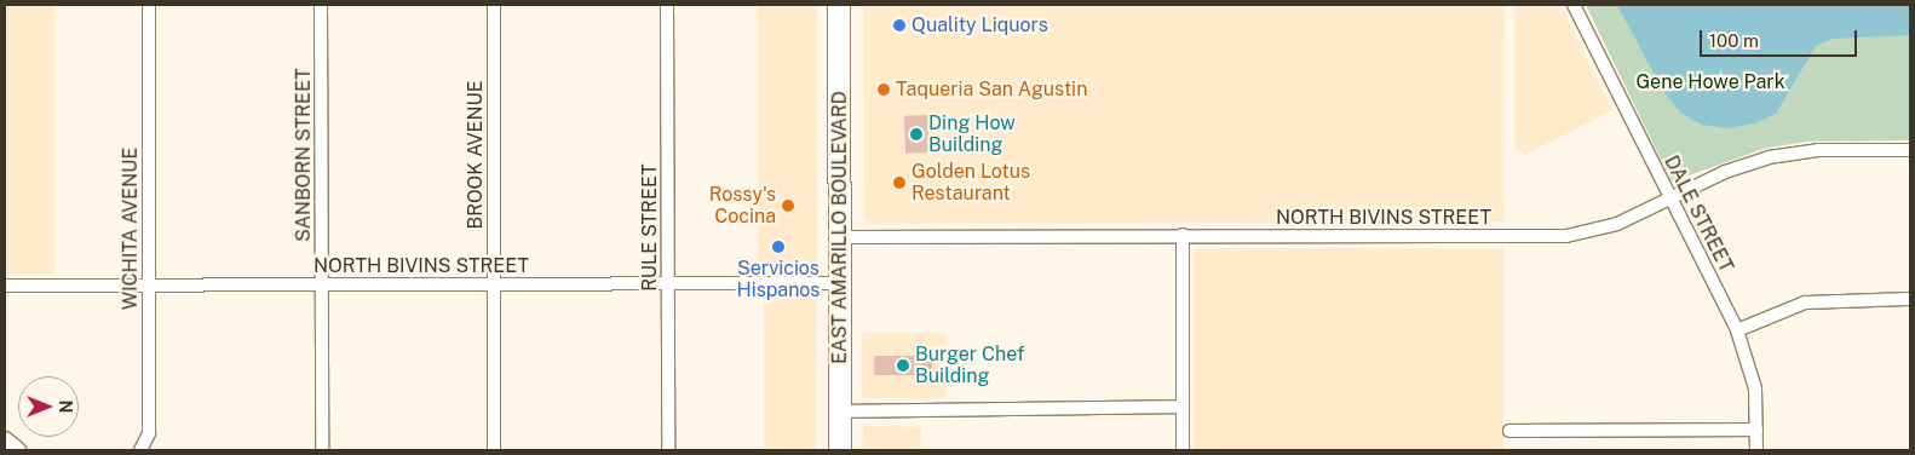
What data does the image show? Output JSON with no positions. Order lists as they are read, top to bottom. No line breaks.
{"streets":{"highway":["EAST AMARILLO BOULEVARD"],"street":["SANBORN STREET","BROOK AVENUE","DALE STREET","NORTH BIVINS STREET","RULE STREET","WICHITA AVENUE"]},"crossings":[["SANBORN STREET","NORTH BIVINS STREET"],["BROOK AVENUE","NORTH BIVINS STREET"],["DALE STREET","NORTH BIVINS STREET"],["NORTH BIVINS STREET","RULE STREET"],["NORTH BIVINS STREET","EAST AMARILLO BOULEVARD"],["NORTH BIVINS STREET","WICHITA AVENUE"]],"parks":["Gene Howe Park"],"places":["Quality Liquors","Taqueria San Agustin","Ding How Building","Golden Lotus Restaurant","Rossy's Cocina","Servicios Hispanos","Burger Chef Building"],"scale_bar":"100 m","north":"right"}
